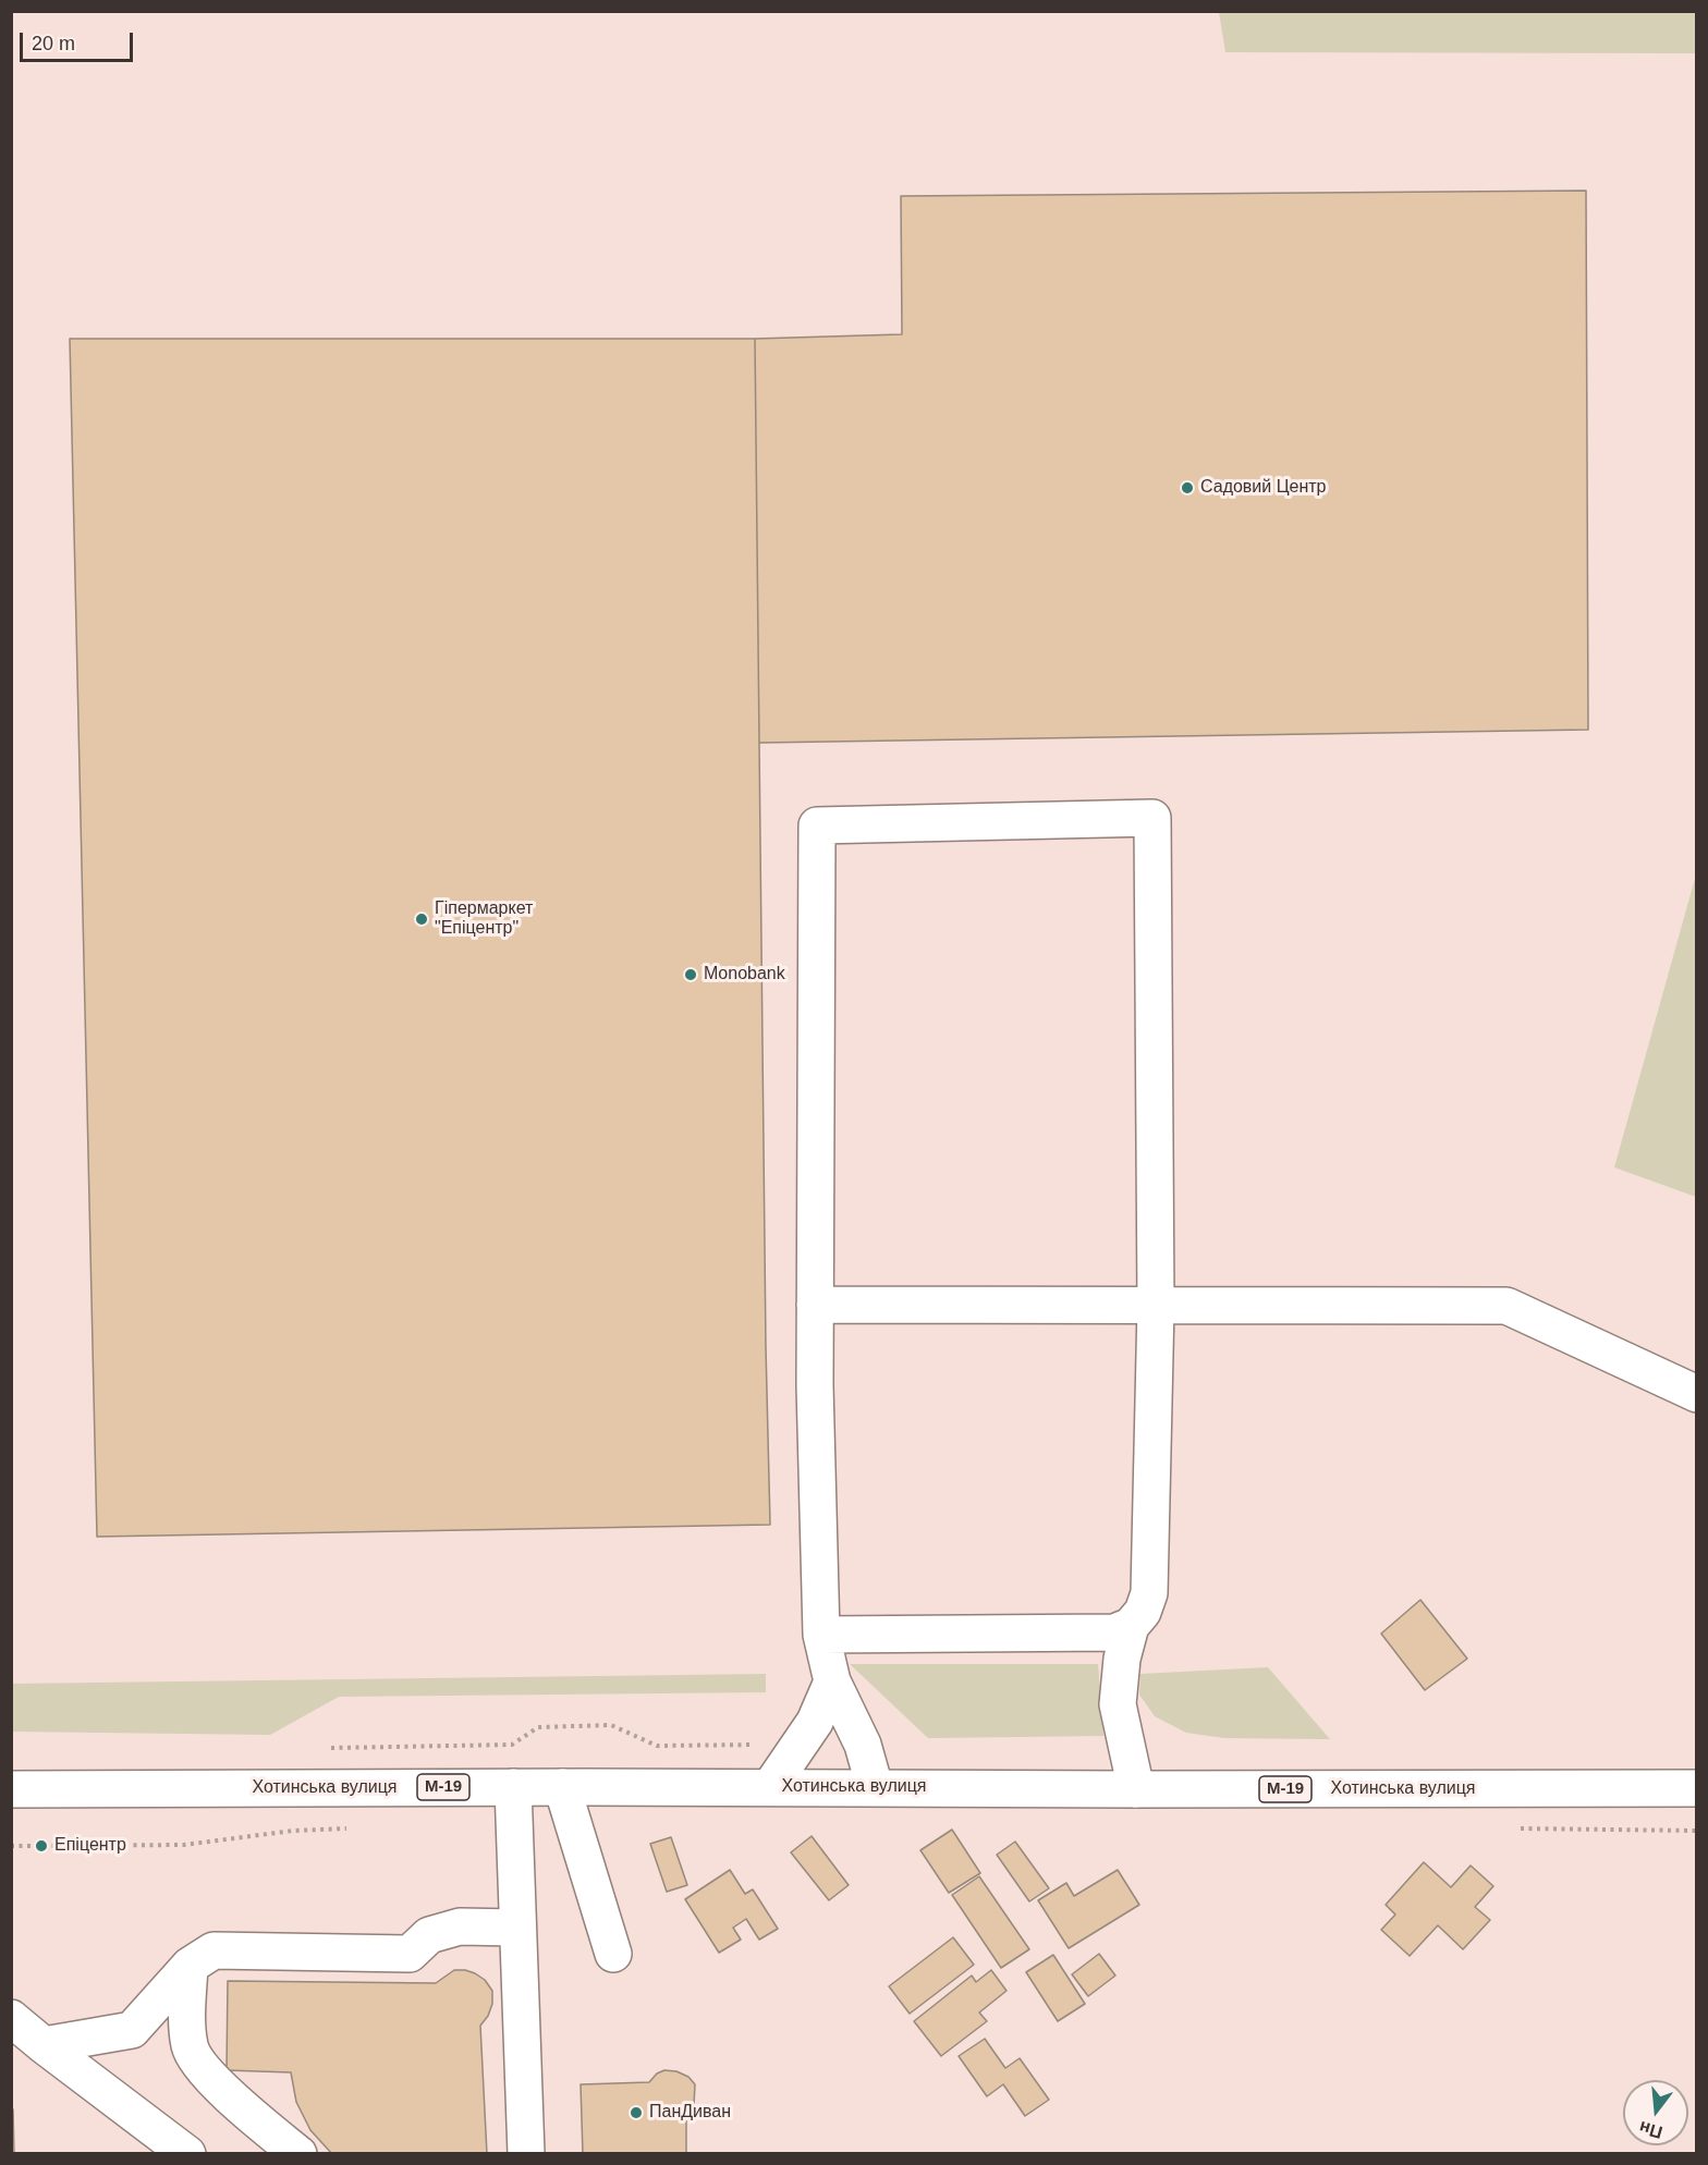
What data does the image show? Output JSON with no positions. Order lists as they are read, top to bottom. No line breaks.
{"streets":{"main road":["М-19","Хотинська вулиця"]},"places":["Садовий Центр","Гіпермаркет \"Епіцентр\"","Monobank","Епіцентр","ПанДиван"],"scale_bar":"20 m","north":"bottom"}
